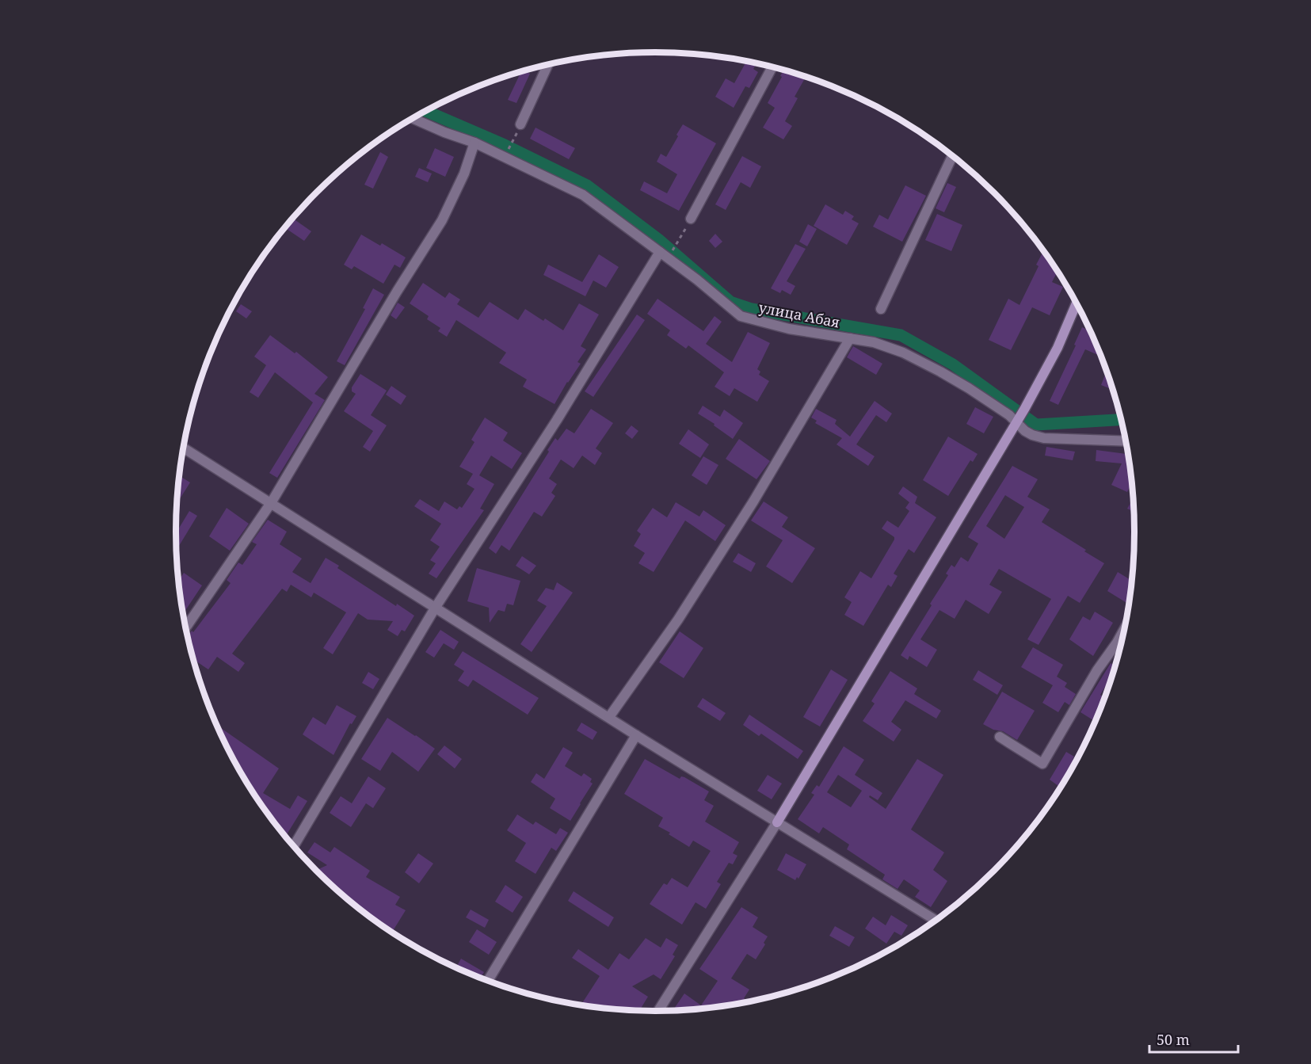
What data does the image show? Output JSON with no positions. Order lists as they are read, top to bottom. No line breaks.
{"streets":{"street":["улица Абая"]},"scale_bar":"50 m"}
